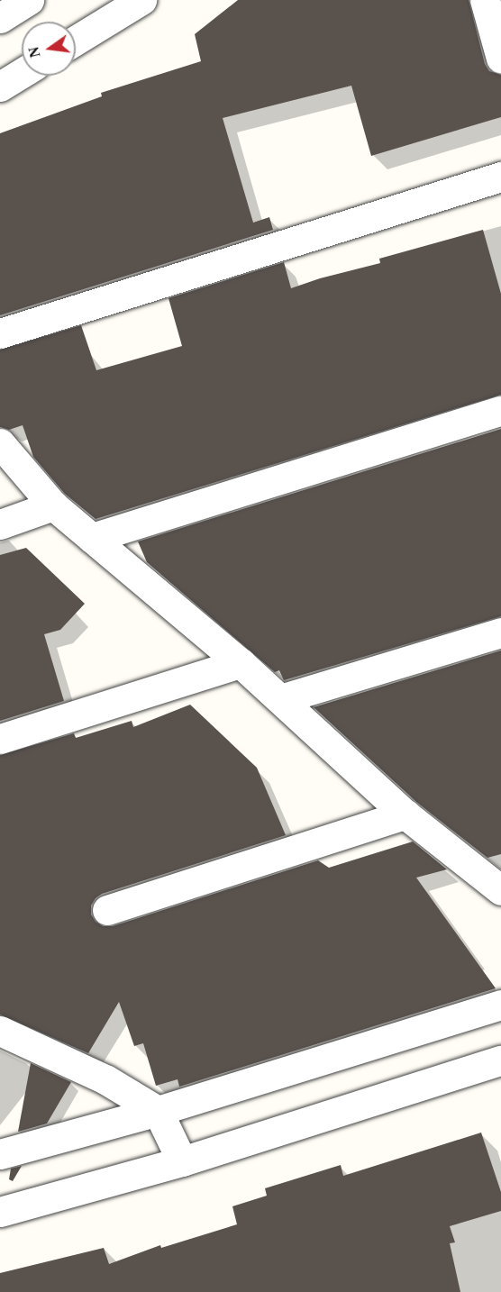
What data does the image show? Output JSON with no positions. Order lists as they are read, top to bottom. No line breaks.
{"north":"left"}
